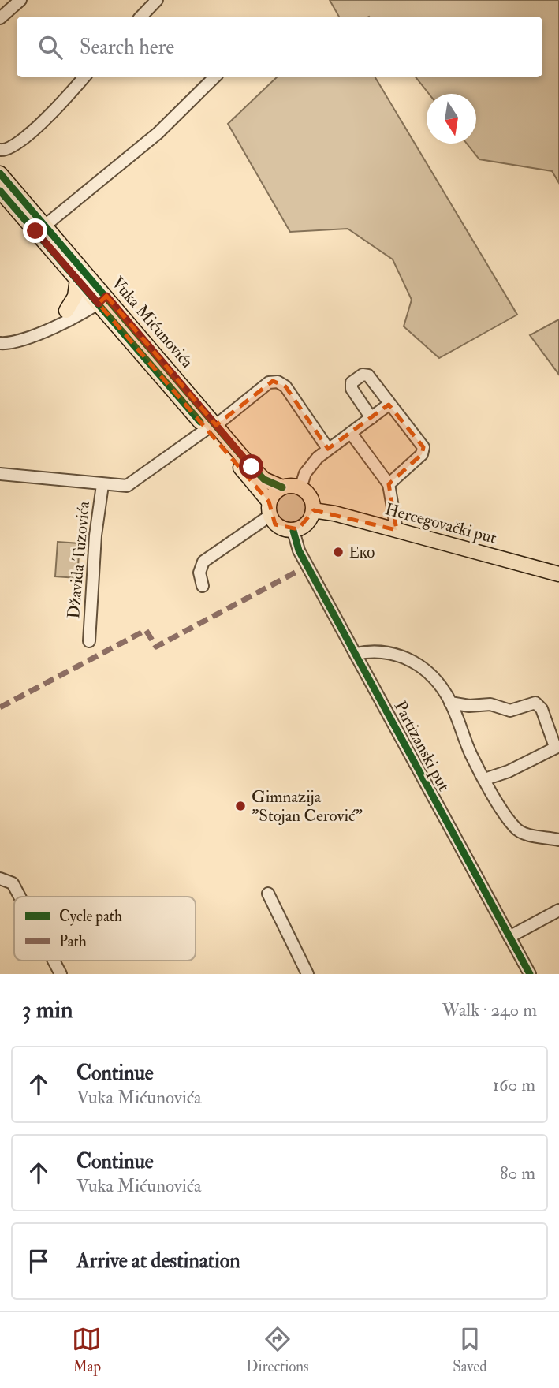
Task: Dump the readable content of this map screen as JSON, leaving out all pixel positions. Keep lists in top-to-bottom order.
{
  "streets": {
    "main road": ["Vuka Mićunovića", "Hercegovački put"],
    "street": ["Džavida Tuzovića", "Partizanski put"]
  },
  "crossings": [
    ["Vuka Mićunovića", "Hercegovački put"],
    ["Vuka Mićunovića", "Partizanski put"],
    ["Hercegovački put", "Partizanski put"]
  ],
  "places": ["Еко", "Gimnazija \"Stojan Cerović\""],
  "legend": ["Cycle path", "Path"],
  "north": "bottom",
  "page": {
    "search": "Search here",
    "heading": ["3 min", "Walk · 240 m"],
    "list": [
      ["Continue", "Vuka Mićunovića", "160 m"],
      ["Continue", "Vuka Mićunovića", "80 m"],
      "Arrive at destination"
    ],
    "nav": ["Map", "Directions", "Saved"]
  }
}
